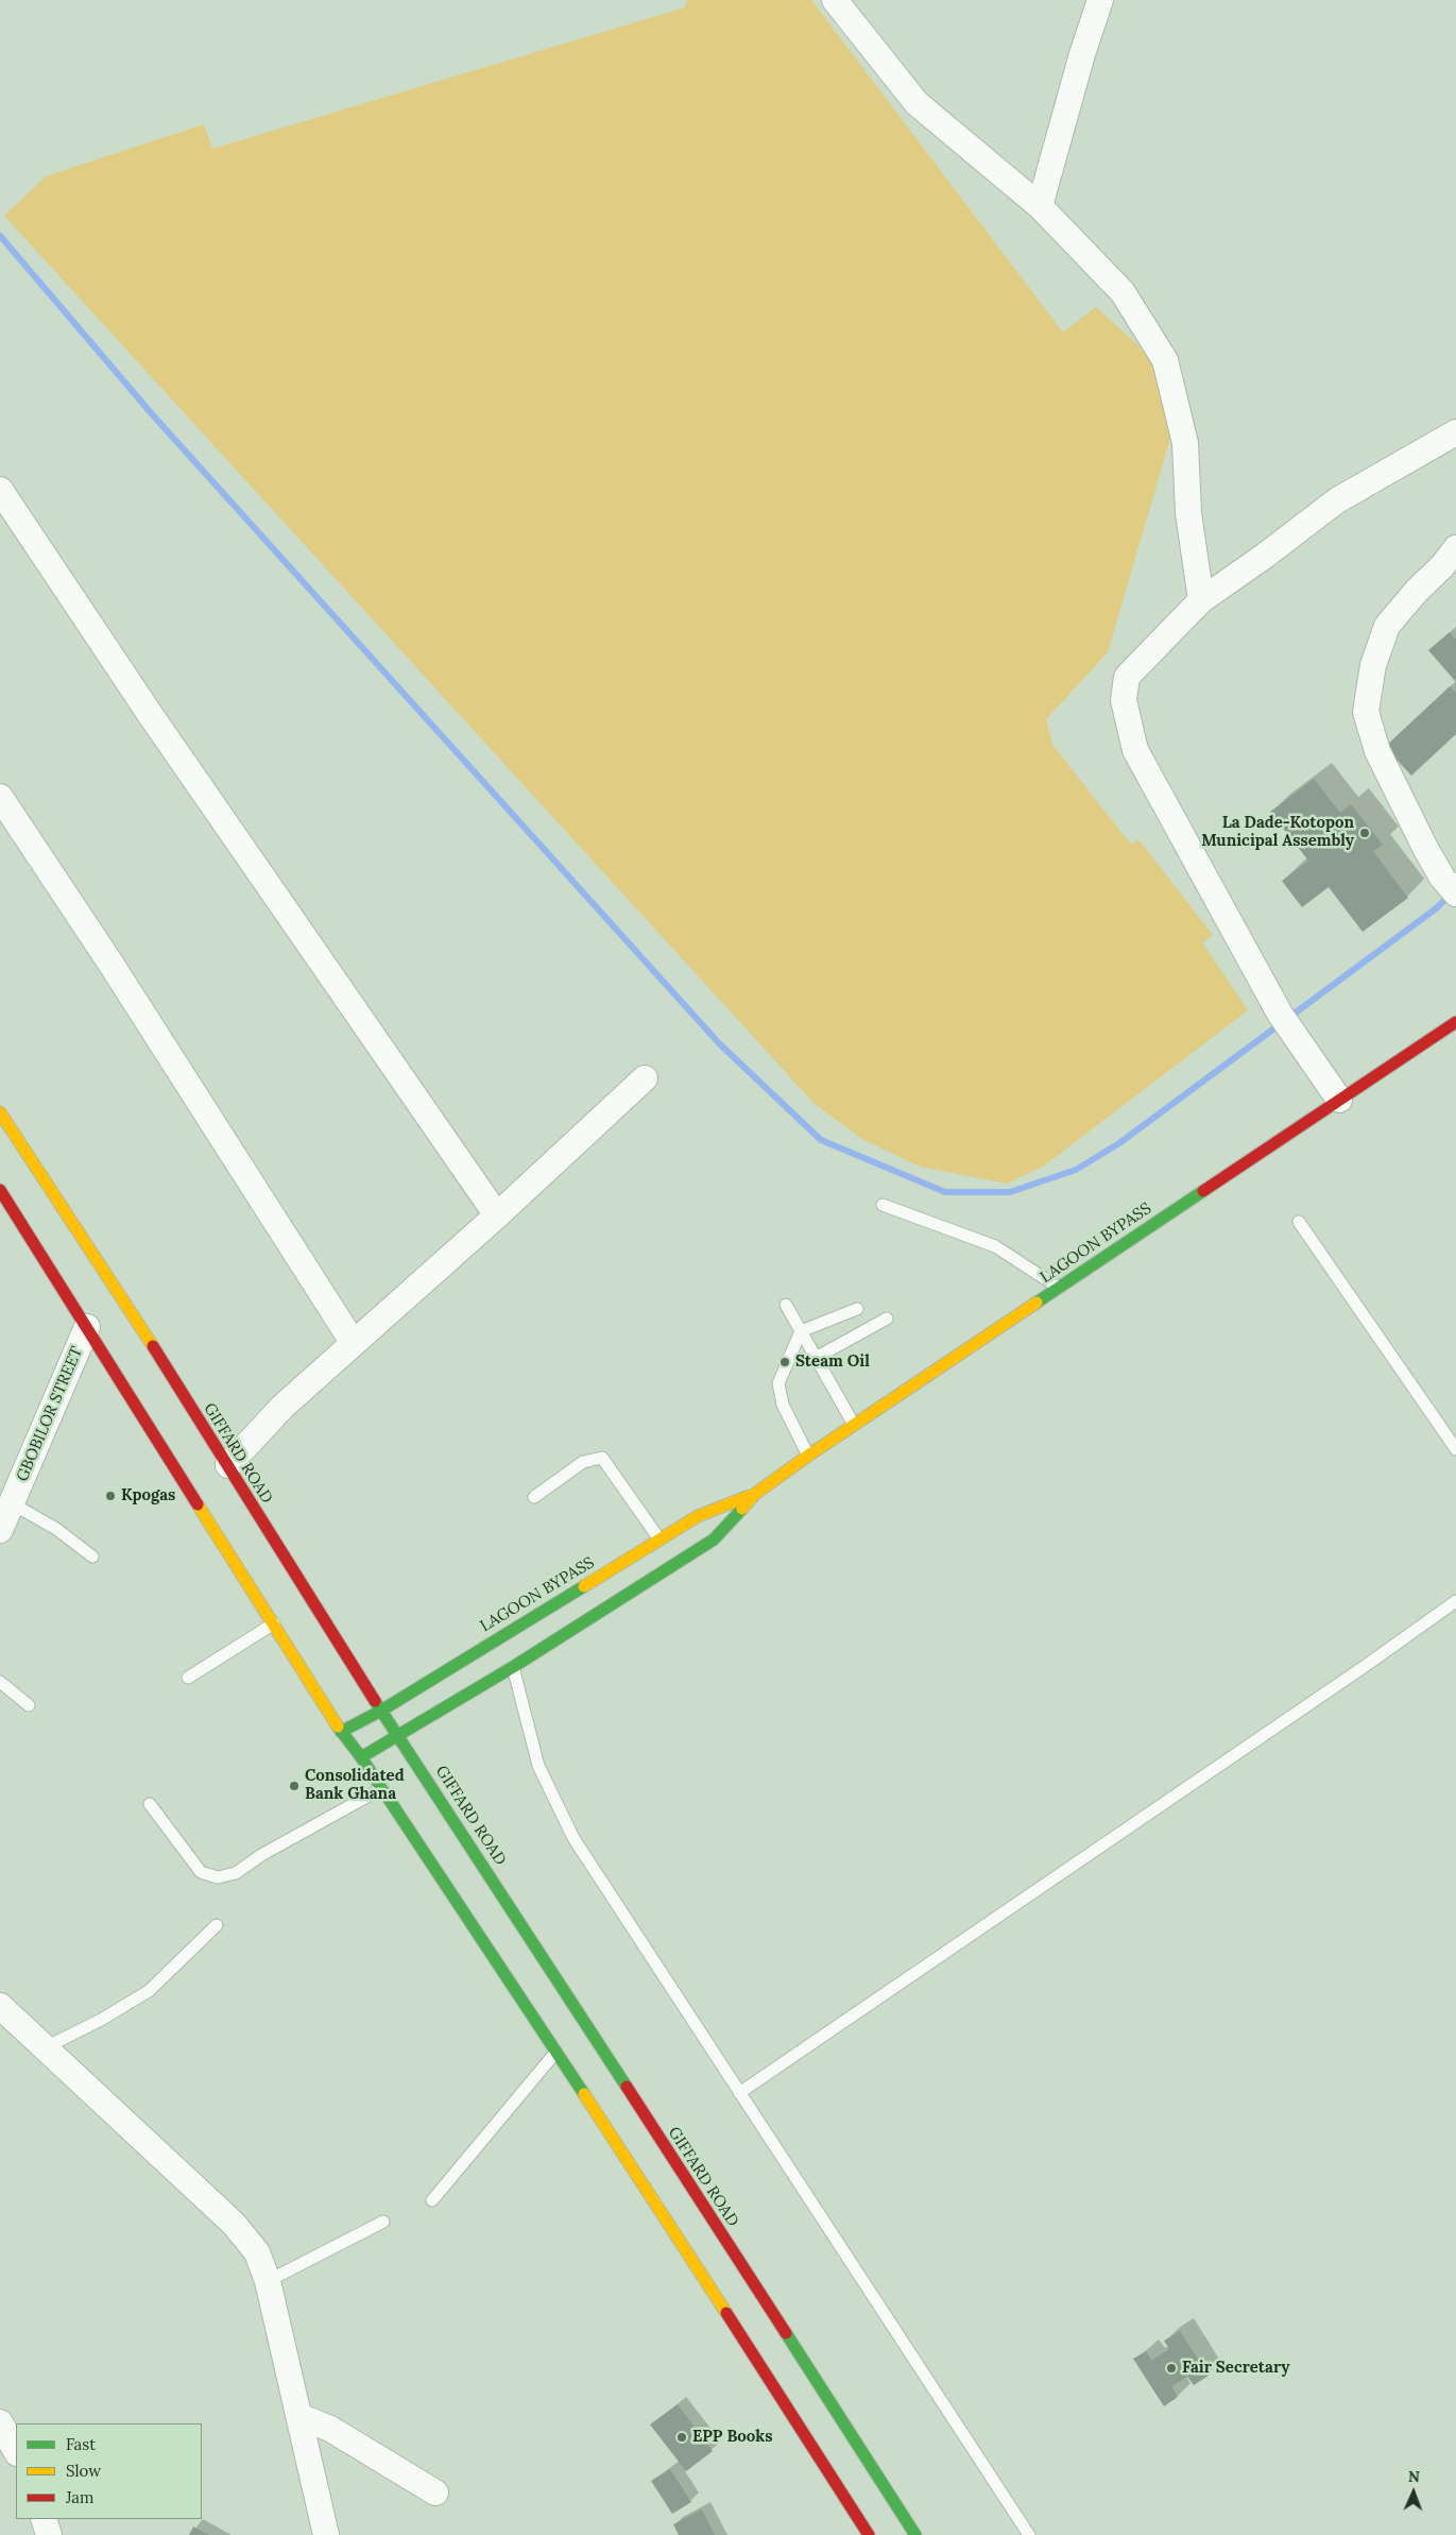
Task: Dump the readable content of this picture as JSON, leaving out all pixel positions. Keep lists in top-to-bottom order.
{
  "streets": {
    "main road": ["LAGOON BYPASS", "GIFFARD ROAD"],
    "street": ["GBOBILOR STREET"]
  },
  "crossings": [
    ["LAGOON BYPASS", "GIFFARD ROAD"]
  ],
  "places": [
    "La Dade-Kotopon Municipal Assembly",
    "Steam Oil",
    "Kpogas",
    "Consolidated Bank Ghana",
    "Fair Secretary",
    "EPP Books"
  ],
  "legend": ["Fast", "Slow", "Jam"],
  "north": "top"
}
